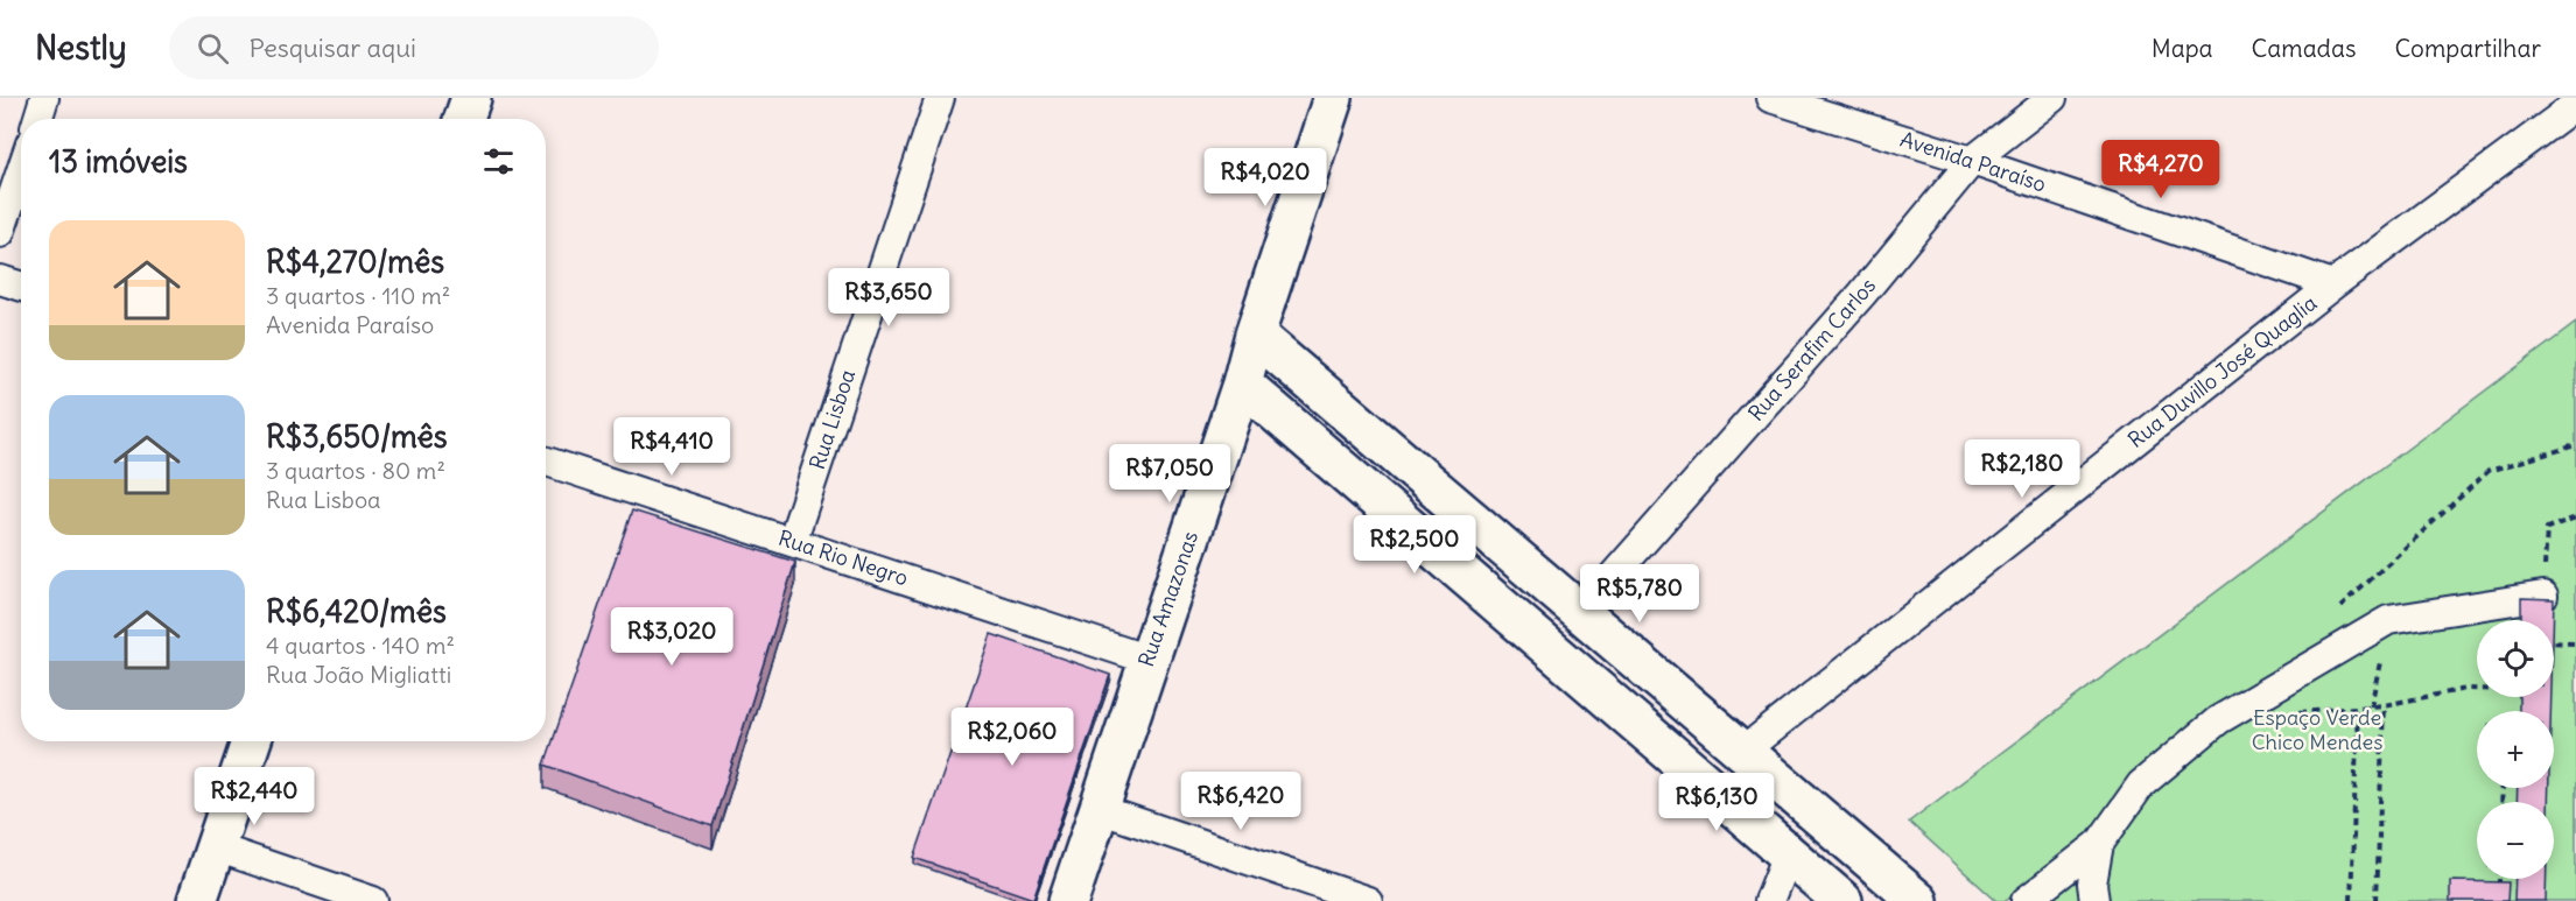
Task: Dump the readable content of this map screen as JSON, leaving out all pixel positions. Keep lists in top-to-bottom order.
{
  "streets": {
    "main road": ["Rua Amazonas"],
    "street": [
      "Avenida Paraíso",
      "Rua Serafim Carlos",
      "Rua Duvillo José Quaglia",
      "Rua Lisboa",
      "Rua Rio Negro"
    ]
  },
  "crossings": [
    ["Avenida Paraíso", "Rua Serafim Carlos"],
    ["Avenida Paraíso", "Rua Duvillo José Quaglia"],
    ["Rua Lisboa", "Rua Rio Negro"],
    ["Rua Rio Negro", "Rua Amazonas"]
  ],
  "parks": ["Espaço Verde Chico Mendes"],
  "page": {
    "header": "Nestly",
    "search": "Pesquisar aqui",
    "nav": ["Mapa", "Camadas", "Compartilhar"],
    "heading": "13 imóveis",
    "price": [
      "R$4,270",
      "R$4,020",
      "R$3,650",
      "R$4,410",
      "R$2,180",
      "R$7,050",
      "R$2,500",
      "R$5,780",
      "R$3,020",
      "R$2,060",
      "R$2,440",
      "R$6,420",
      "R$6,130"
    ],
    "list": [
      {
        "name": "R$4,270/mês",
        "note": "3 quartos · 110 m² · Avenida Paraíso"
      },
      {
        "name": "R$3,650/mês",
        "note": "3 quartos · 80 m² · Rua Lisboa"
      },
      {
        "name": "R$6,420/mês",
        "note": "4 quartos · 140 m² · Rua João Migliatti"
      }
    ],
    "map_buttons": ["+", "−"]
  }
}
